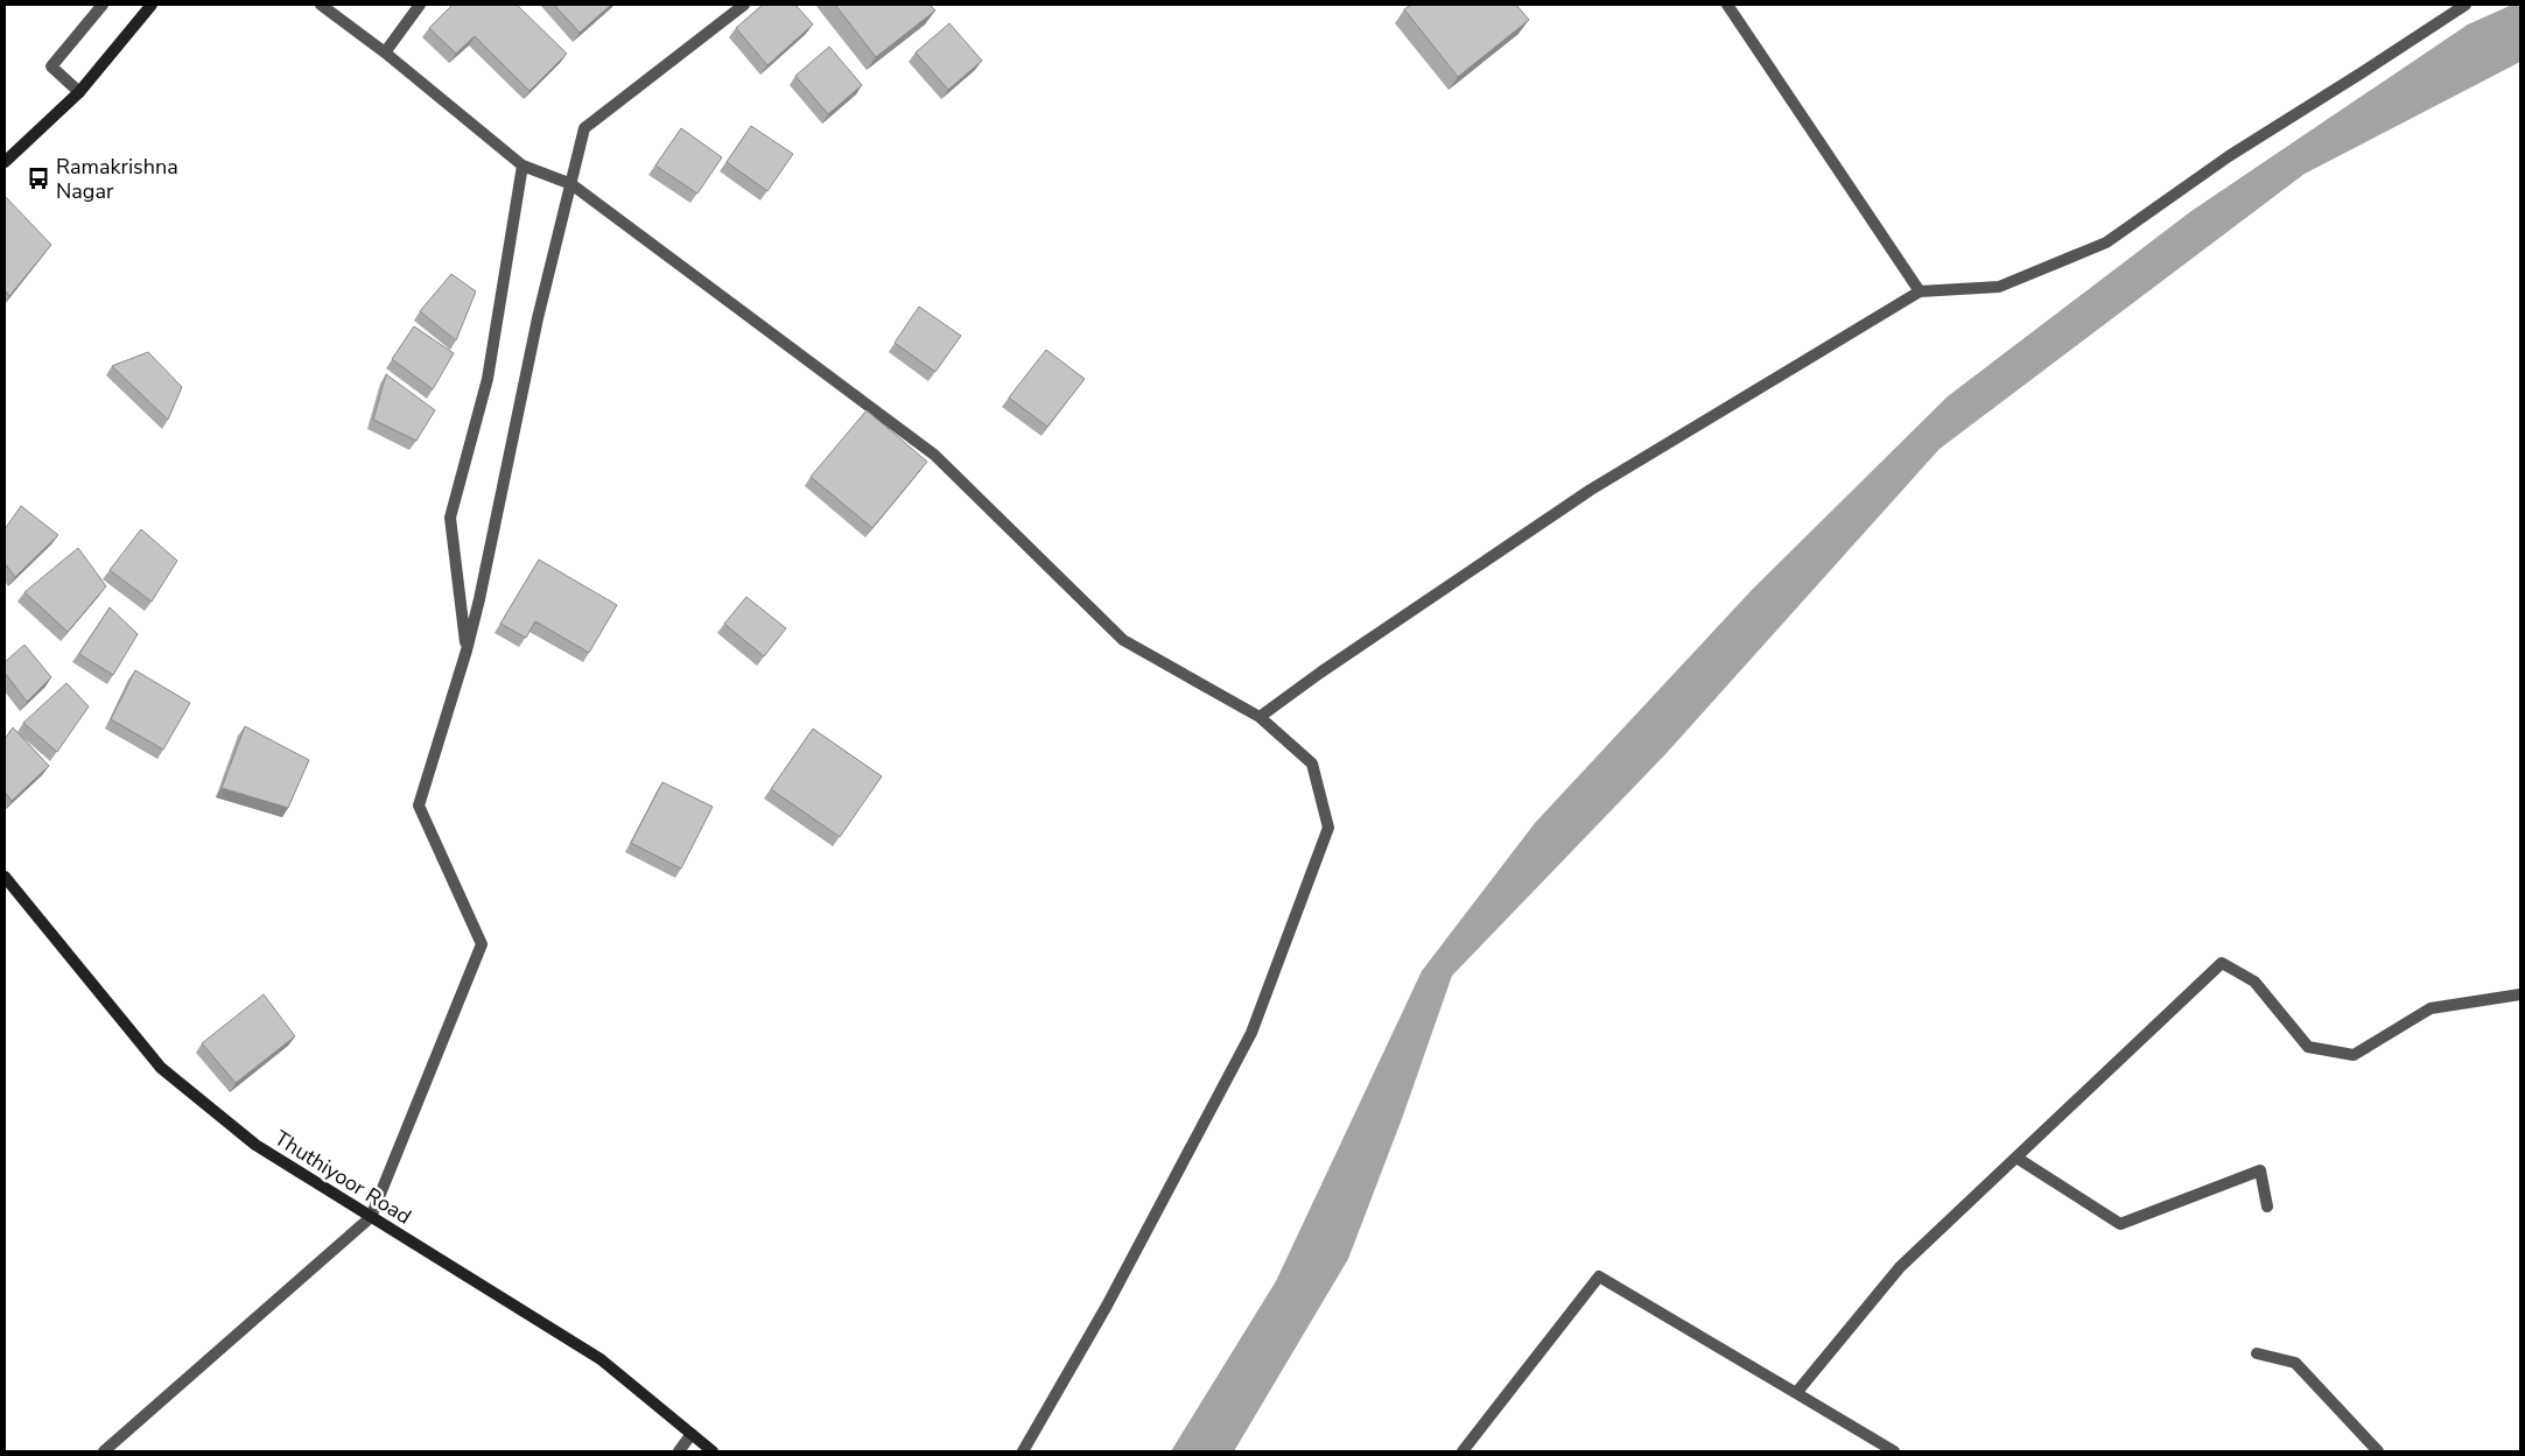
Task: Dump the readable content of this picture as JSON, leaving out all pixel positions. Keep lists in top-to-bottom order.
{
  "streets": {
    "main road": ["Thuthiyoor Road"]
  },
  "places": {
    "bus stop": ["Ramakrishna Nagar"]
  }
}
